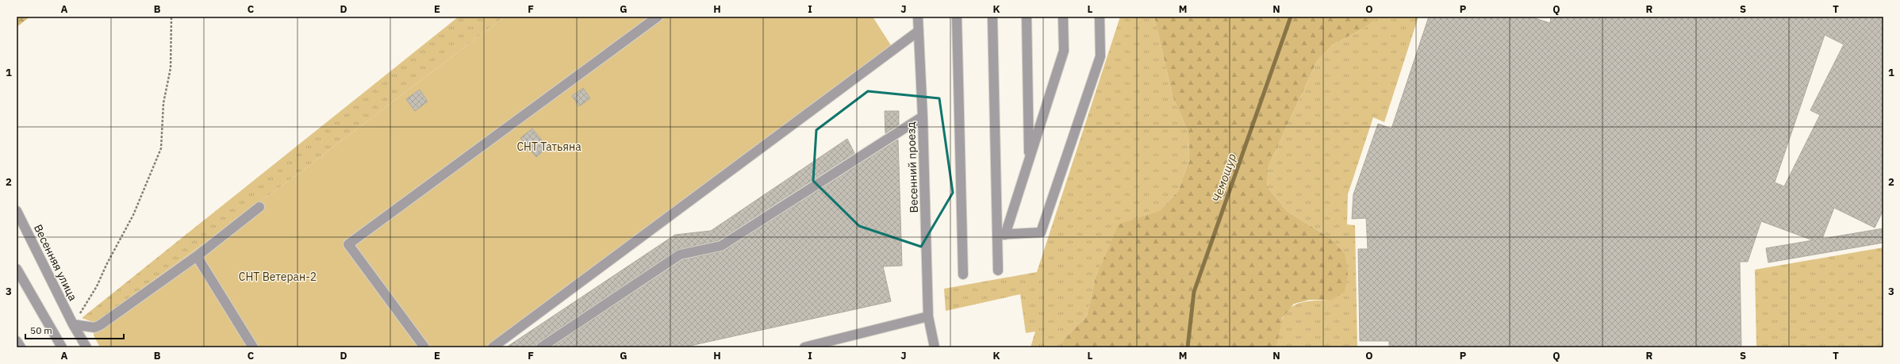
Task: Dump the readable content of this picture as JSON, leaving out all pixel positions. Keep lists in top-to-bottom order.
{
  "streets": {
    "street": ["Весенний проезд", "Весенняя улица"]
  },
  "water": ["Чемошур"],
  "parks": ["СНТ Татьяна", "СНТ Ветеран-2"],
  "scale_bar": "50 m",
  "grid": {
    "columns": [
      "A",
      "B",
      "C",
      "D",
      "E",
      "F",
      "G",
      "H",
      "I",
      "J",
      "K",
      "L",
      "M",
      "N",
      "O",
      "P",
      "Q",
      "R",
      "S",
      "T"
    ],
    "rows": ["1", "2", "3"]
  }
}
